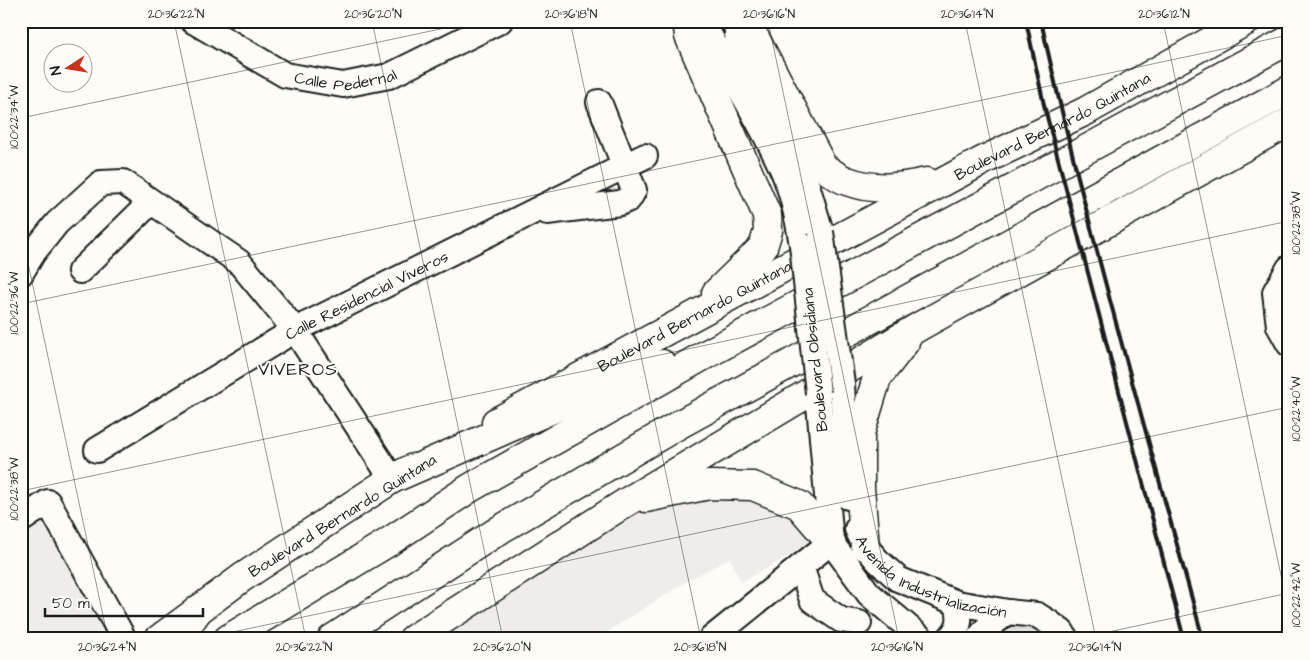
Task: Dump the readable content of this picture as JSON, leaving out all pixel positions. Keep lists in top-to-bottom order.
{
  "streets": {
    "main road": ["Boulevard Bernardo Quintana"],
    "street": [
      "Calle Pedernal",
      "Calle Residencial Viveros",
      "Boulevard Obsidiana",
      "Avenida Industrialización"
    ]
  },
  "crossings": [
    ["Boulevard Obsidiana", "Avenida Industrialización"]
  ],
  "districts": ["VIVEROS"],
  "scale_bar": "50 m",
  "north": "left",
  "coordinates": [
    "20°36'22\"N",
    "20°36'20\"N",
    "20°36'18\"N",
    "20°36'16\"N",
    "20°36'14\"N",
    "20°36'12\"N",
    "100°22'34\"W",
    "100°22'38\"W",
    "100°22'36\"W",
    "100°22'40\"W",
    "100°22'42\"W",
    "20°36'24\"N"
  ]
}
